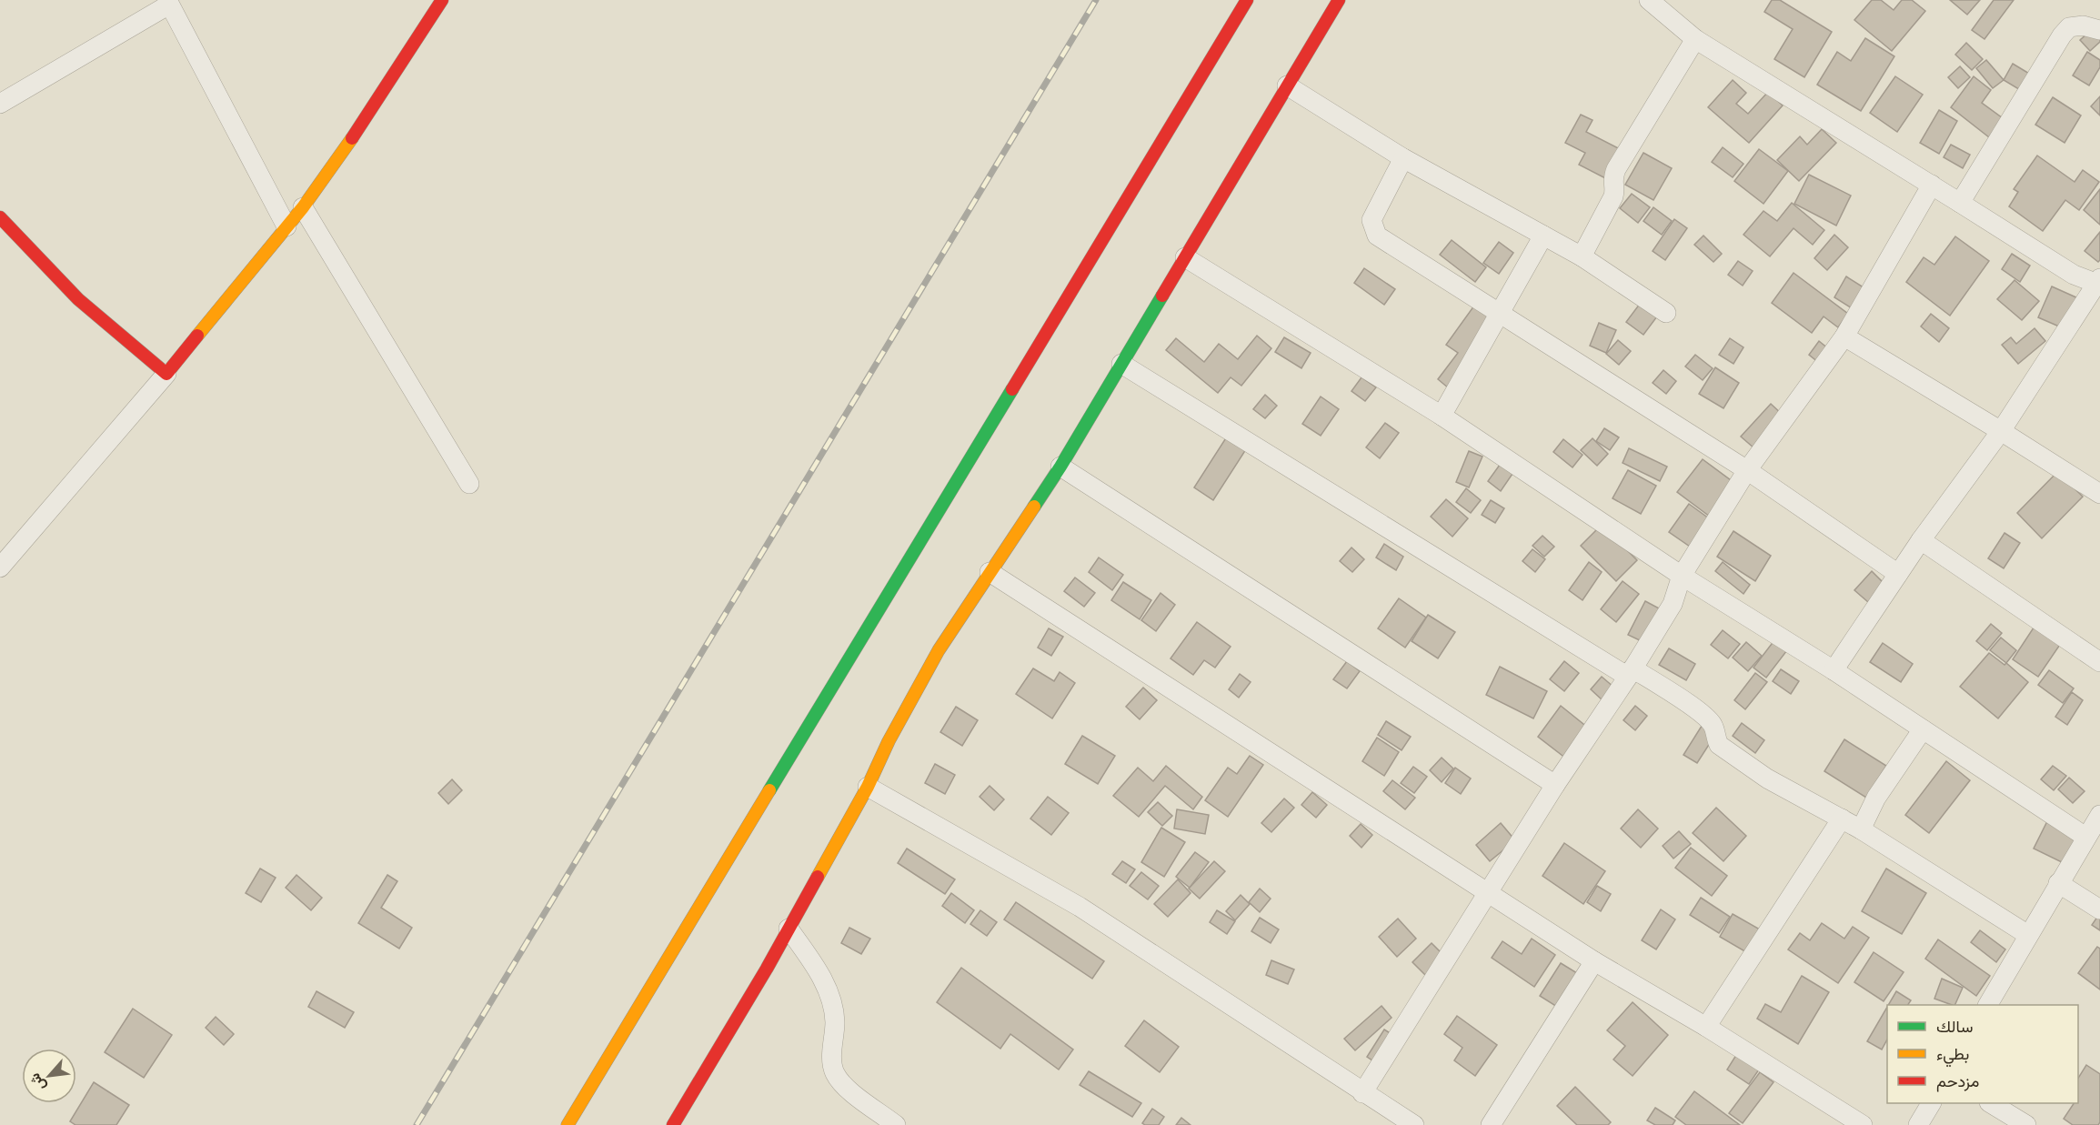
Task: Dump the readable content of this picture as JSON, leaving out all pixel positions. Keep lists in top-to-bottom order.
{
  "legend": ["سالك", "بطيء", "مزدحم"],
  "north": "bottom left"
}
